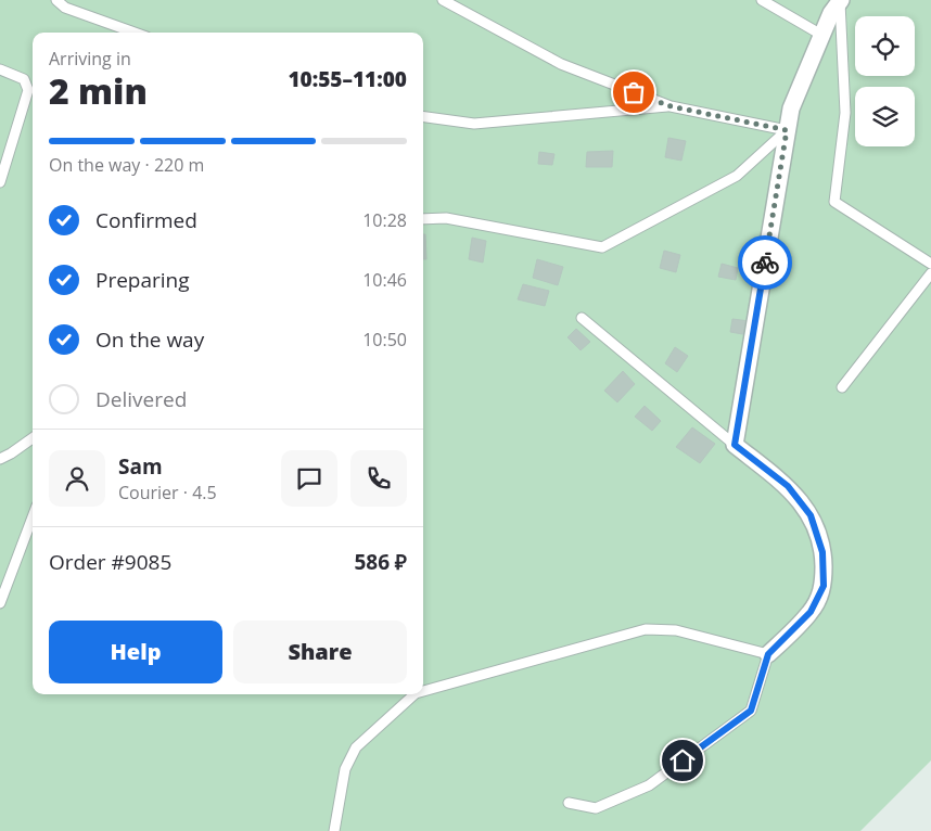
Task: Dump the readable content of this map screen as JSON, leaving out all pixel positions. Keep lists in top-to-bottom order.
{
  "page": {
    "heading": ["2 min", "Arriving in", "10:55–11:00"],
    "panel": [
      "Sam",
      "Courier · 4.5",
      "Order #9085",
      "586 ₽"
    ],
    "bar": "On the way · 220 m",
    "list": [
      ["Confirmed", "10:28"],
      ["Preparing", "10:46"],
      ["On the way", "10:50"],
      "Delivered"
    ],
    "buttons": ["Help", "Share"]
  }
}
